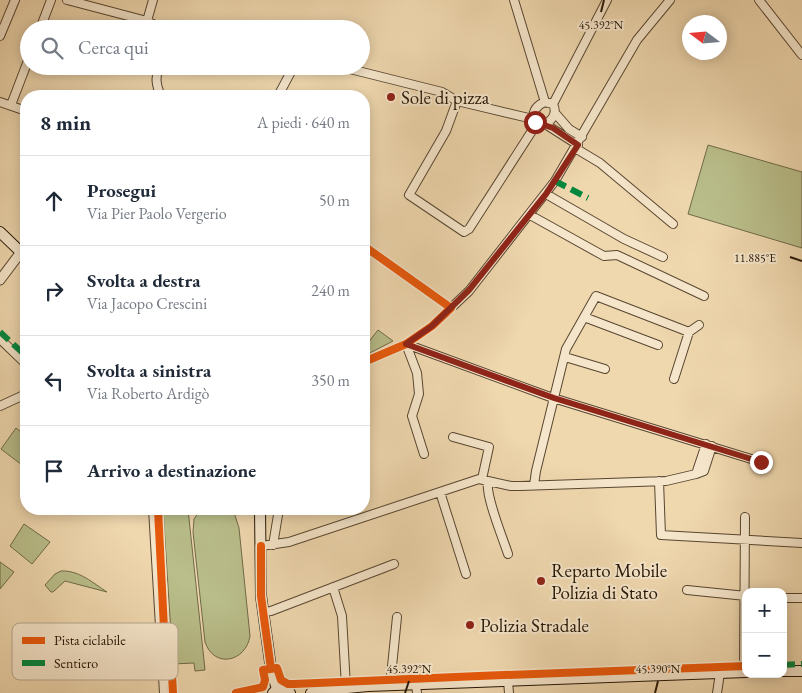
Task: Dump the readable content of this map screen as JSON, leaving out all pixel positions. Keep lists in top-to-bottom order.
{
  "places": ["Sole di pizza", "Reparto Mobile Polizia di Stato", "Polizia Stradale"],
  "legend": ["Pista ciclabile", "Sentiero"],
  "north": "left",
  "page": {
    "search": "Cerca qui",
    "heading": ["8 min", "A piedi · 640 m"],
    "list": [
      ["Prosegui", "Via Pier Paolo Vergerio", "50 m"],
      ["Svolta a destra", "Via Jacopo Crescini", "240 m"],
      ["Svolta a sinistra", "Via Roberto Ardigò", "350 m"],
      "Arrivo a destinazione"
    ],
    "map_buttons": ["+", "−"]
  },
  "coordinates": ["45.392°N", "11.885°E", "45.390°N"]
}
